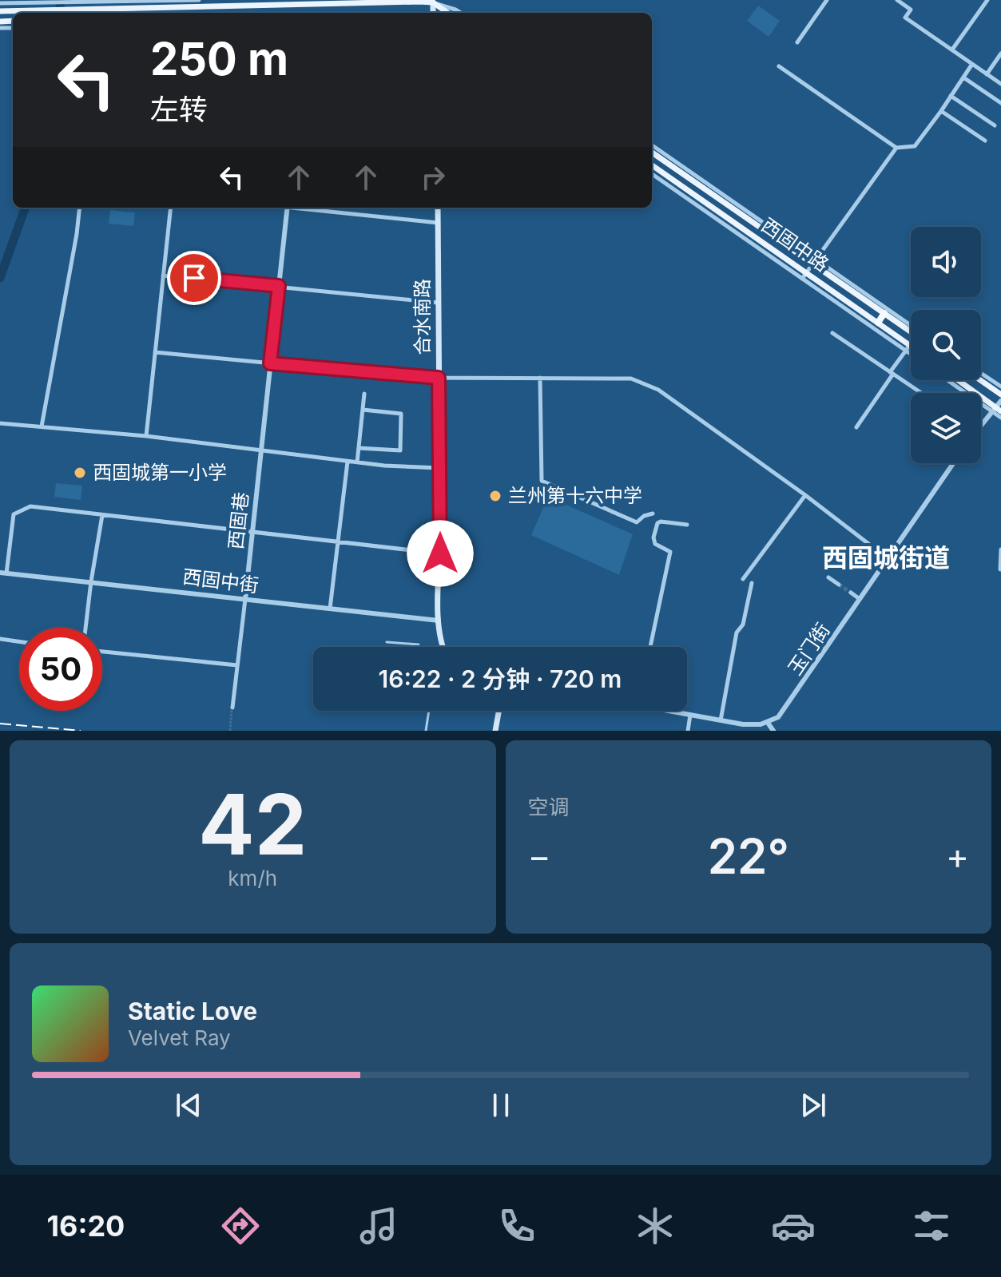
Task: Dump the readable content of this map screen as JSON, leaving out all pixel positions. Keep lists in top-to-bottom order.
{
  "streets": {
    "main road": ["西固中路", "合水南路"],
    "street": ["西固巷", "西固中街", "玉门街"]
  },
  "crossings": [
    ["合水南路", "西固中街"],
    ["西固巷", "西固中街"]
  ],
  "districts": ["西固城街道"],
  "places": ["西固城第一小学", "兰州第十六中学"],
  "page": {
    "turn": ["250 m", "左转"],
    "limit": "50",
    "trip": "16:22 · 2 分钟 · 720 m",
    "tile": [
      ["42", "km/h"],
      "空调"
    ],
    "heat": ["−", "22°", "+"],
    "song": ["Static Love", "Velvet Ray"],
    "tabs": "16:20"
  }
}
